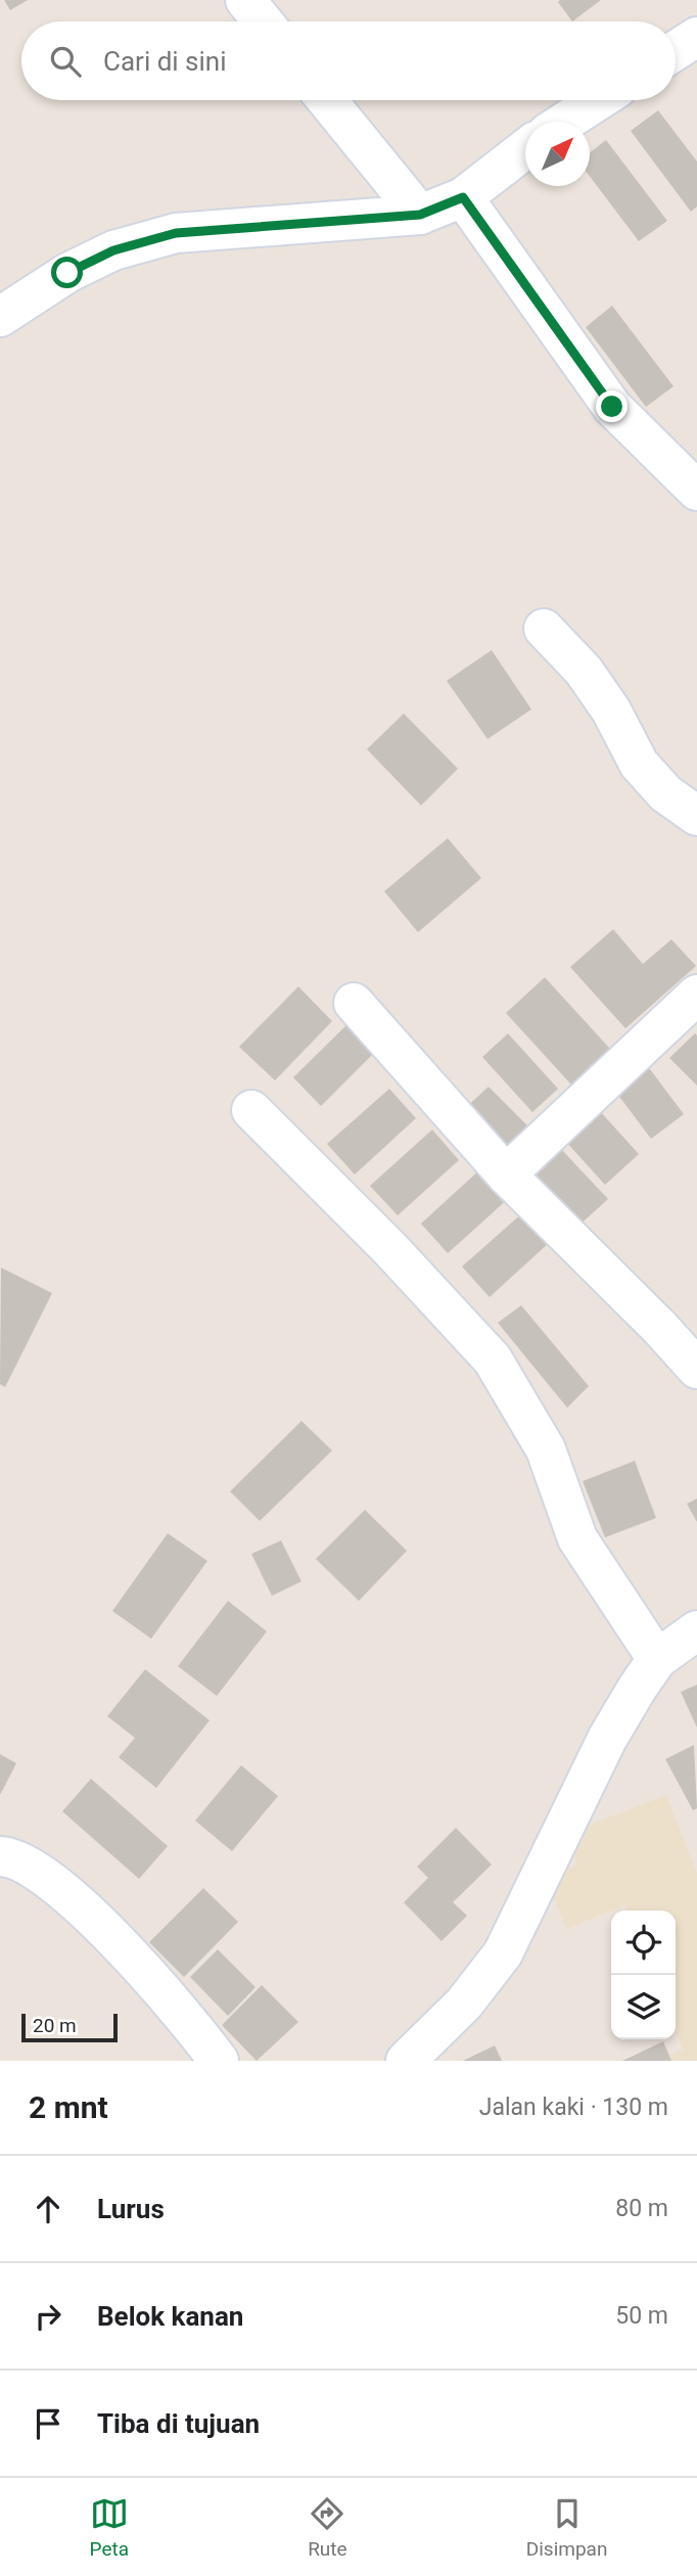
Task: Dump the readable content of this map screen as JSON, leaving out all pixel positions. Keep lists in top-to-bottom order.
{
  "scale_bar": "20 m",
  "north": "top right",
  "page": {
    "search": "Cari di sini",
    "scale": "20 m",
    "heading": ["2 mnt", "Jalan kaki · 130 m"],
    "list": [
      ["Lurus", "80 m"],
      ["Belok kanan", "50 m"],
      "Tiba di tujuan"
    ],
    "nav": ["Peta", "Rute", "Disimpan"]
  }
}
